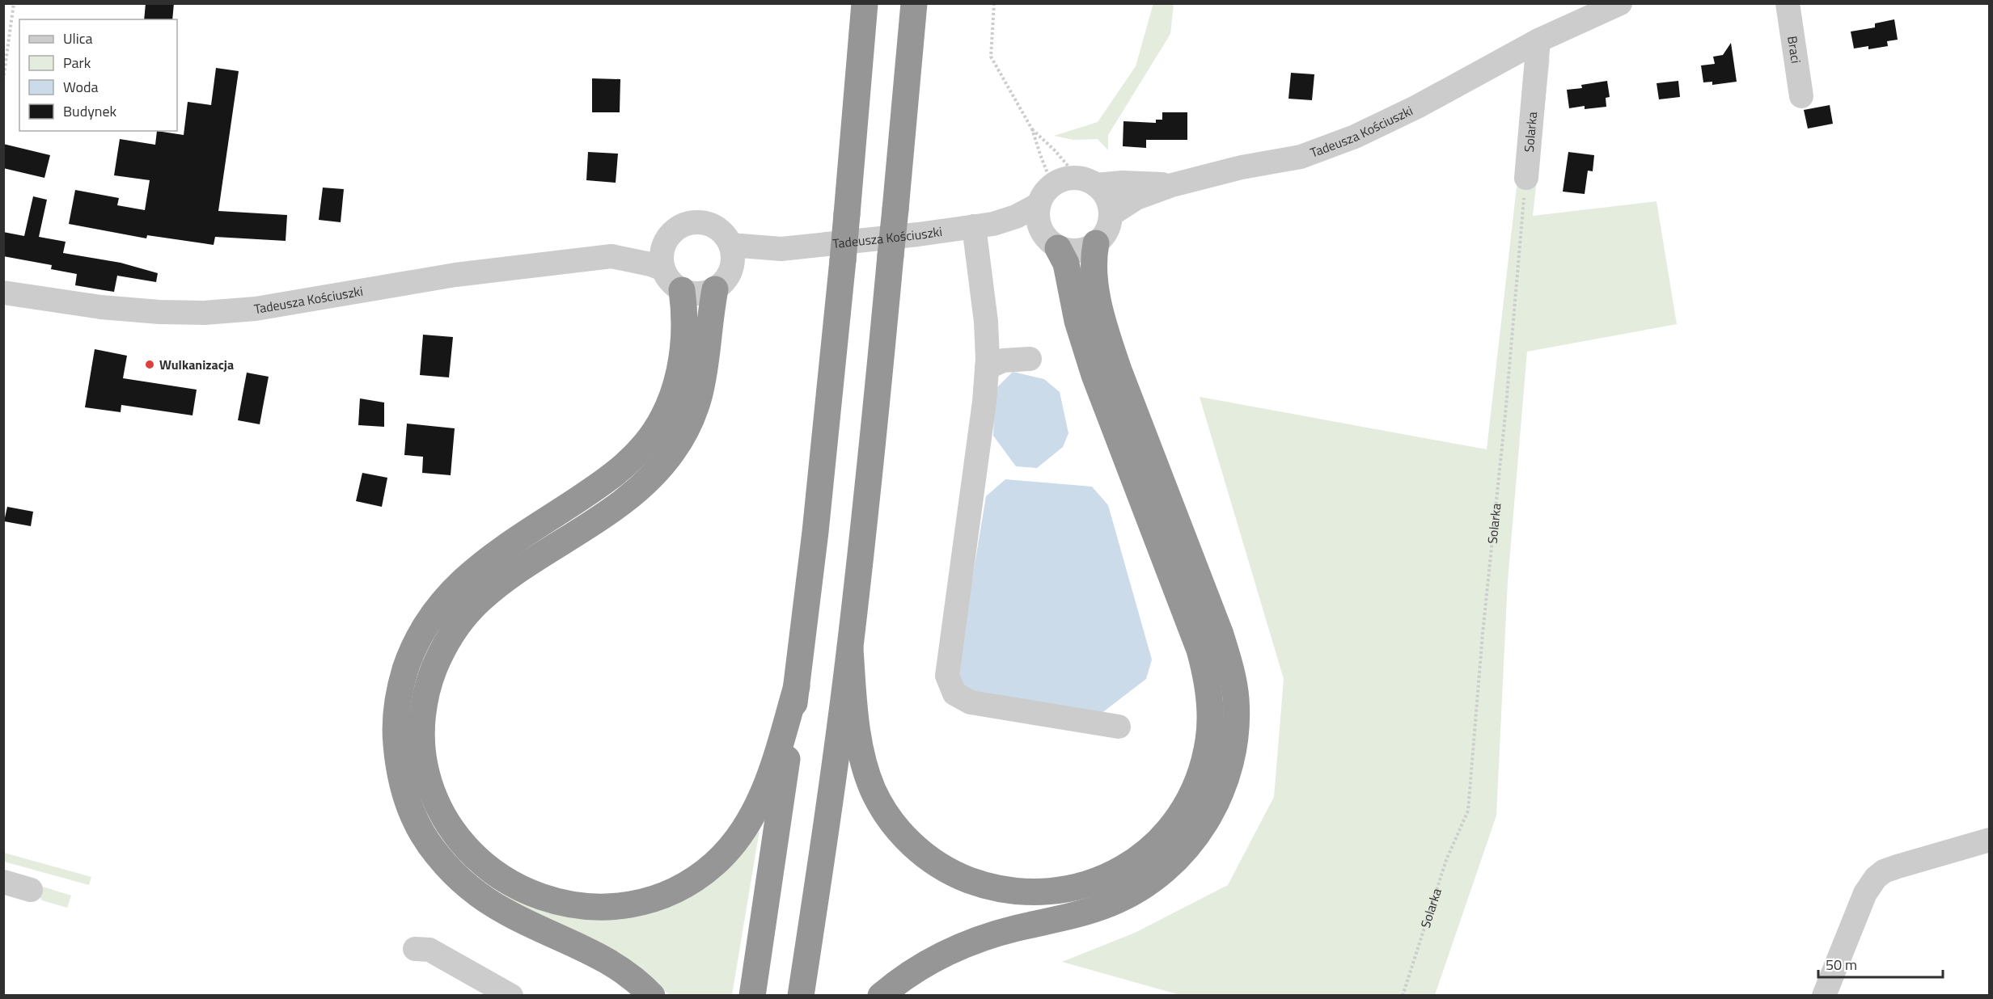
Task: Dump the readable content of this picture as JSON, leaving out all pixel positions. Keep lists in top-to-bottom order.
{
  "streets": {
    "street": ["Braci", "Tadeusza Kościuszki", "Solarka"]
  },
  "crossings": [
    ["Tadeusza Kościuszki", "Solarka"]
  ],
  "places": ["Wulkanizacja"],
  "legend": [
    "Ulica",
    "Park",
    "Woda",
    "Budynek"
  ],
  "scale_bar": "50 m"
}
